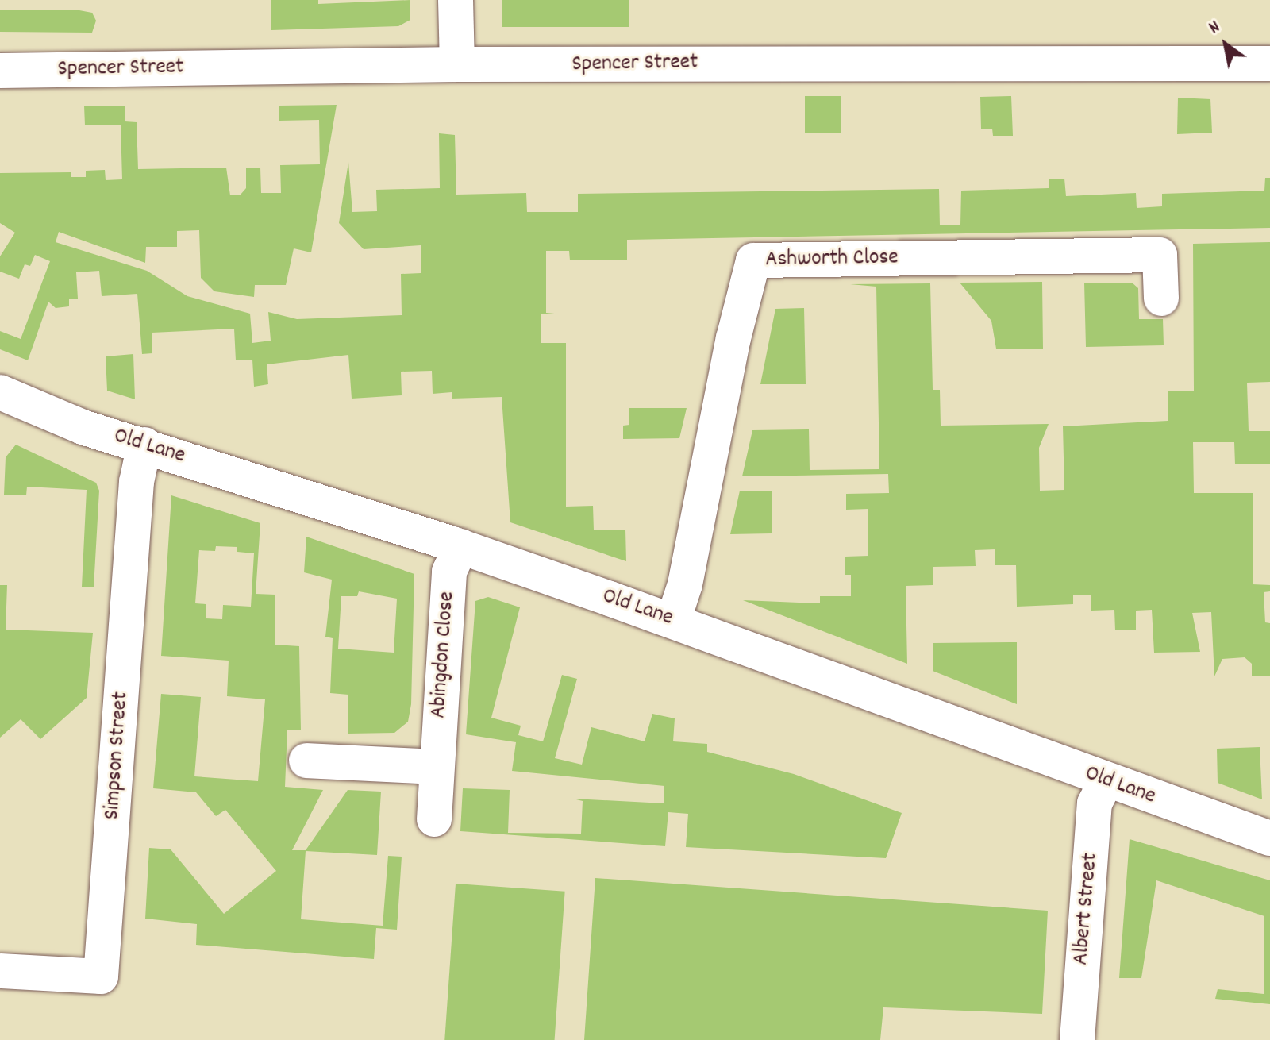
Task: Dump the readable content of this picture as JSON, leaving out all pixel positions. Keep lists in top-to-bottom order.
{
  "streets": {
    "street": [
      "Spencer Street",
      "Ashworth Close",
      "Old Lane",
      "Abingdon Close",
      "Simpson Street",
      "Albert Street"
    ]
  },
  "crossings": [
    ["Ashworth Close", "Old Lane"],
    ["Old Lane", "Abingdon Close"],
    ["Old Lane", "Simpson Street"],
    ["Old Lane", "Albert Street"]
  ],
  "north": "top left"
}
